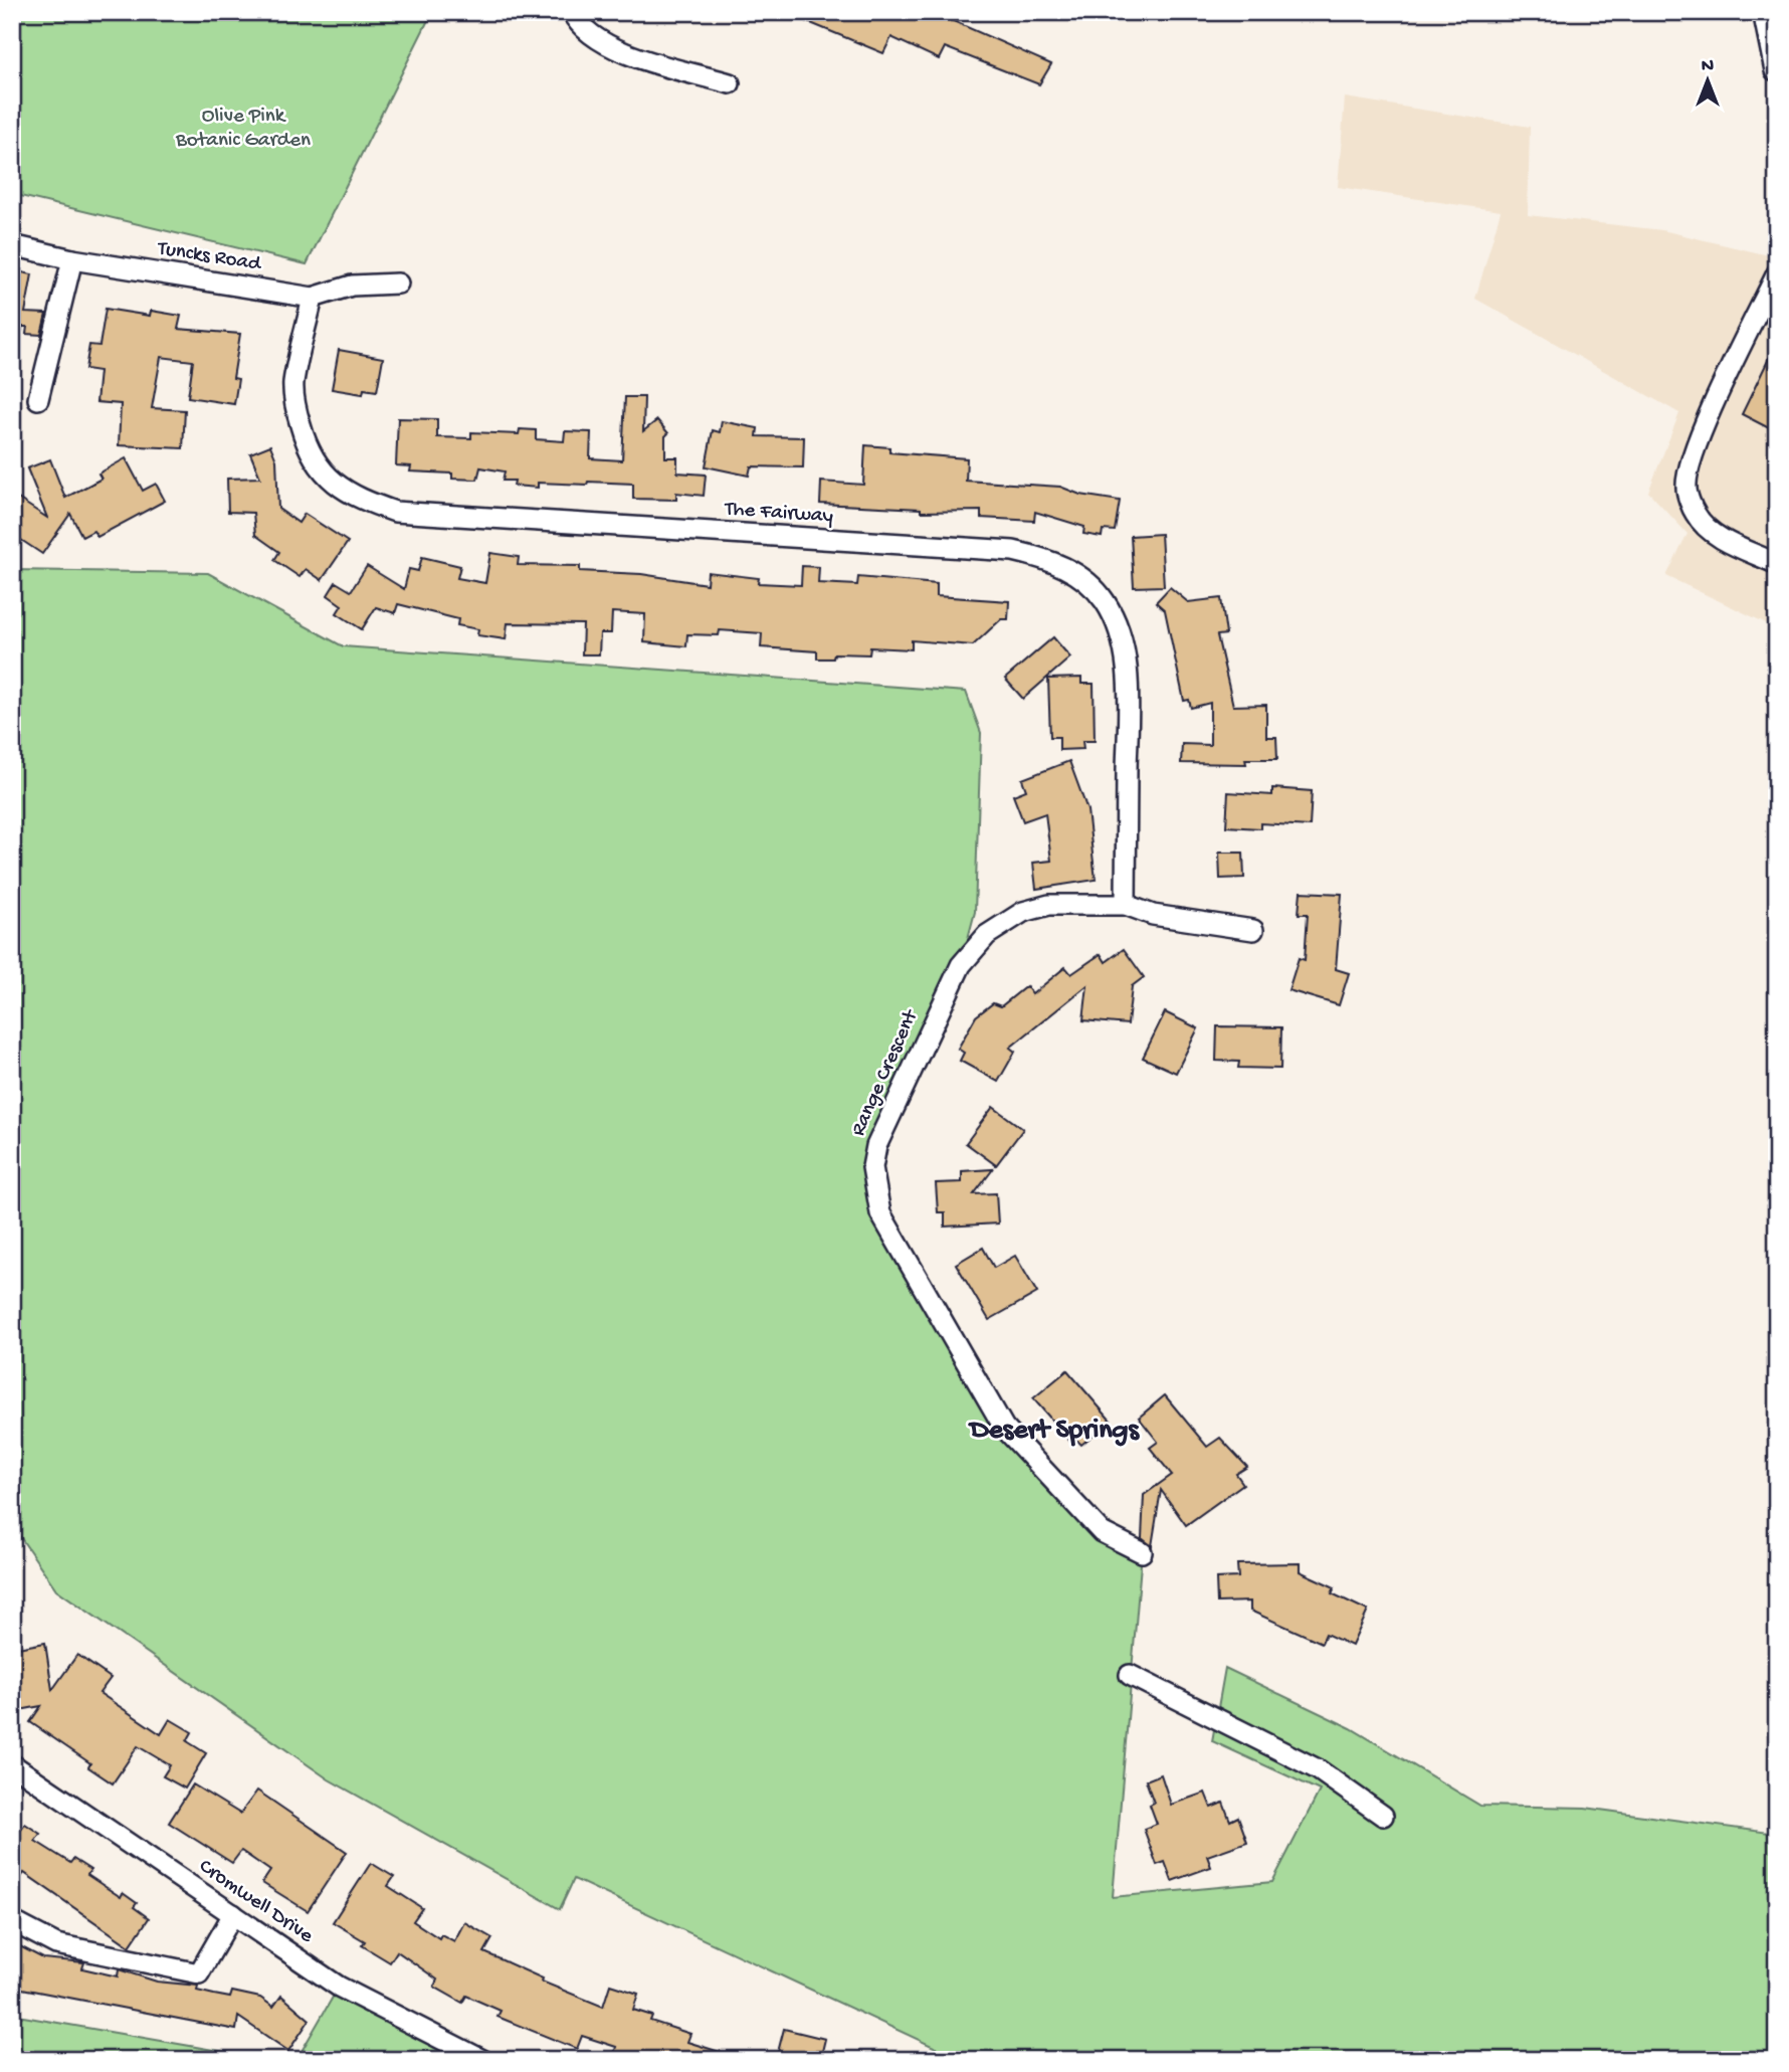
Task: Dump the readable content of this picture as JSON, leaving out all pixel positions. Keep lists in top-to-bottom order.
{
  "streets": {
    "street": [
      "Tuncks Road",
      "The Fairway",
      "Range Crescent",
      "Cromwell Drive"
    ]
  },
  "crossings": [
    ["Tuncks Road", "The Fairway"],
    ["The Fairway", "Range Crescent"]
  ],
  "districts": ["Desert Springs"],
  "parks": ["Olive Pink Botanic Garden"],
  "north": "top"
}
